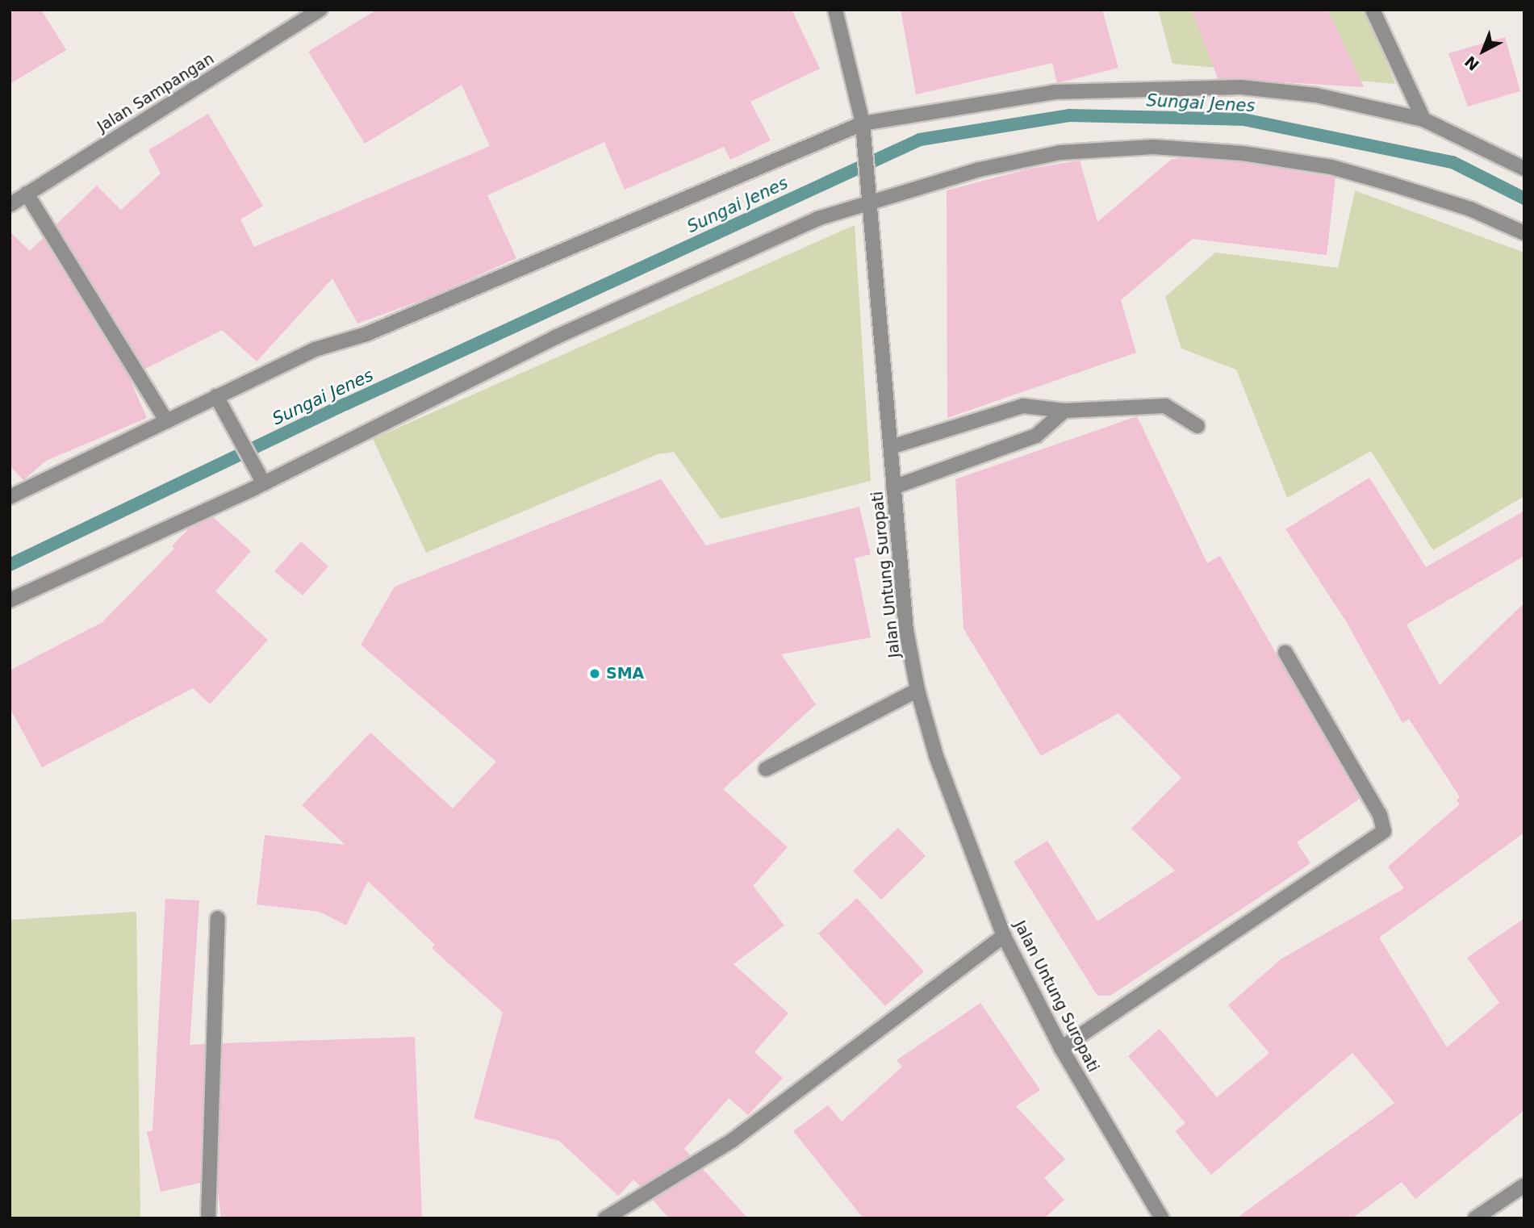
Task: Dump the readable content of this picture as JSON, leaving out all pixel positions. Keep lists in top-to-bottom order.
{
  "streets": {
    "street": ["Jalan Sampangan", "Jalan Untung Suropati"]
  },
  "water": ["Sungai Jenes"],
  "places": ["SMA"],
  "north": "bottom left"
}
